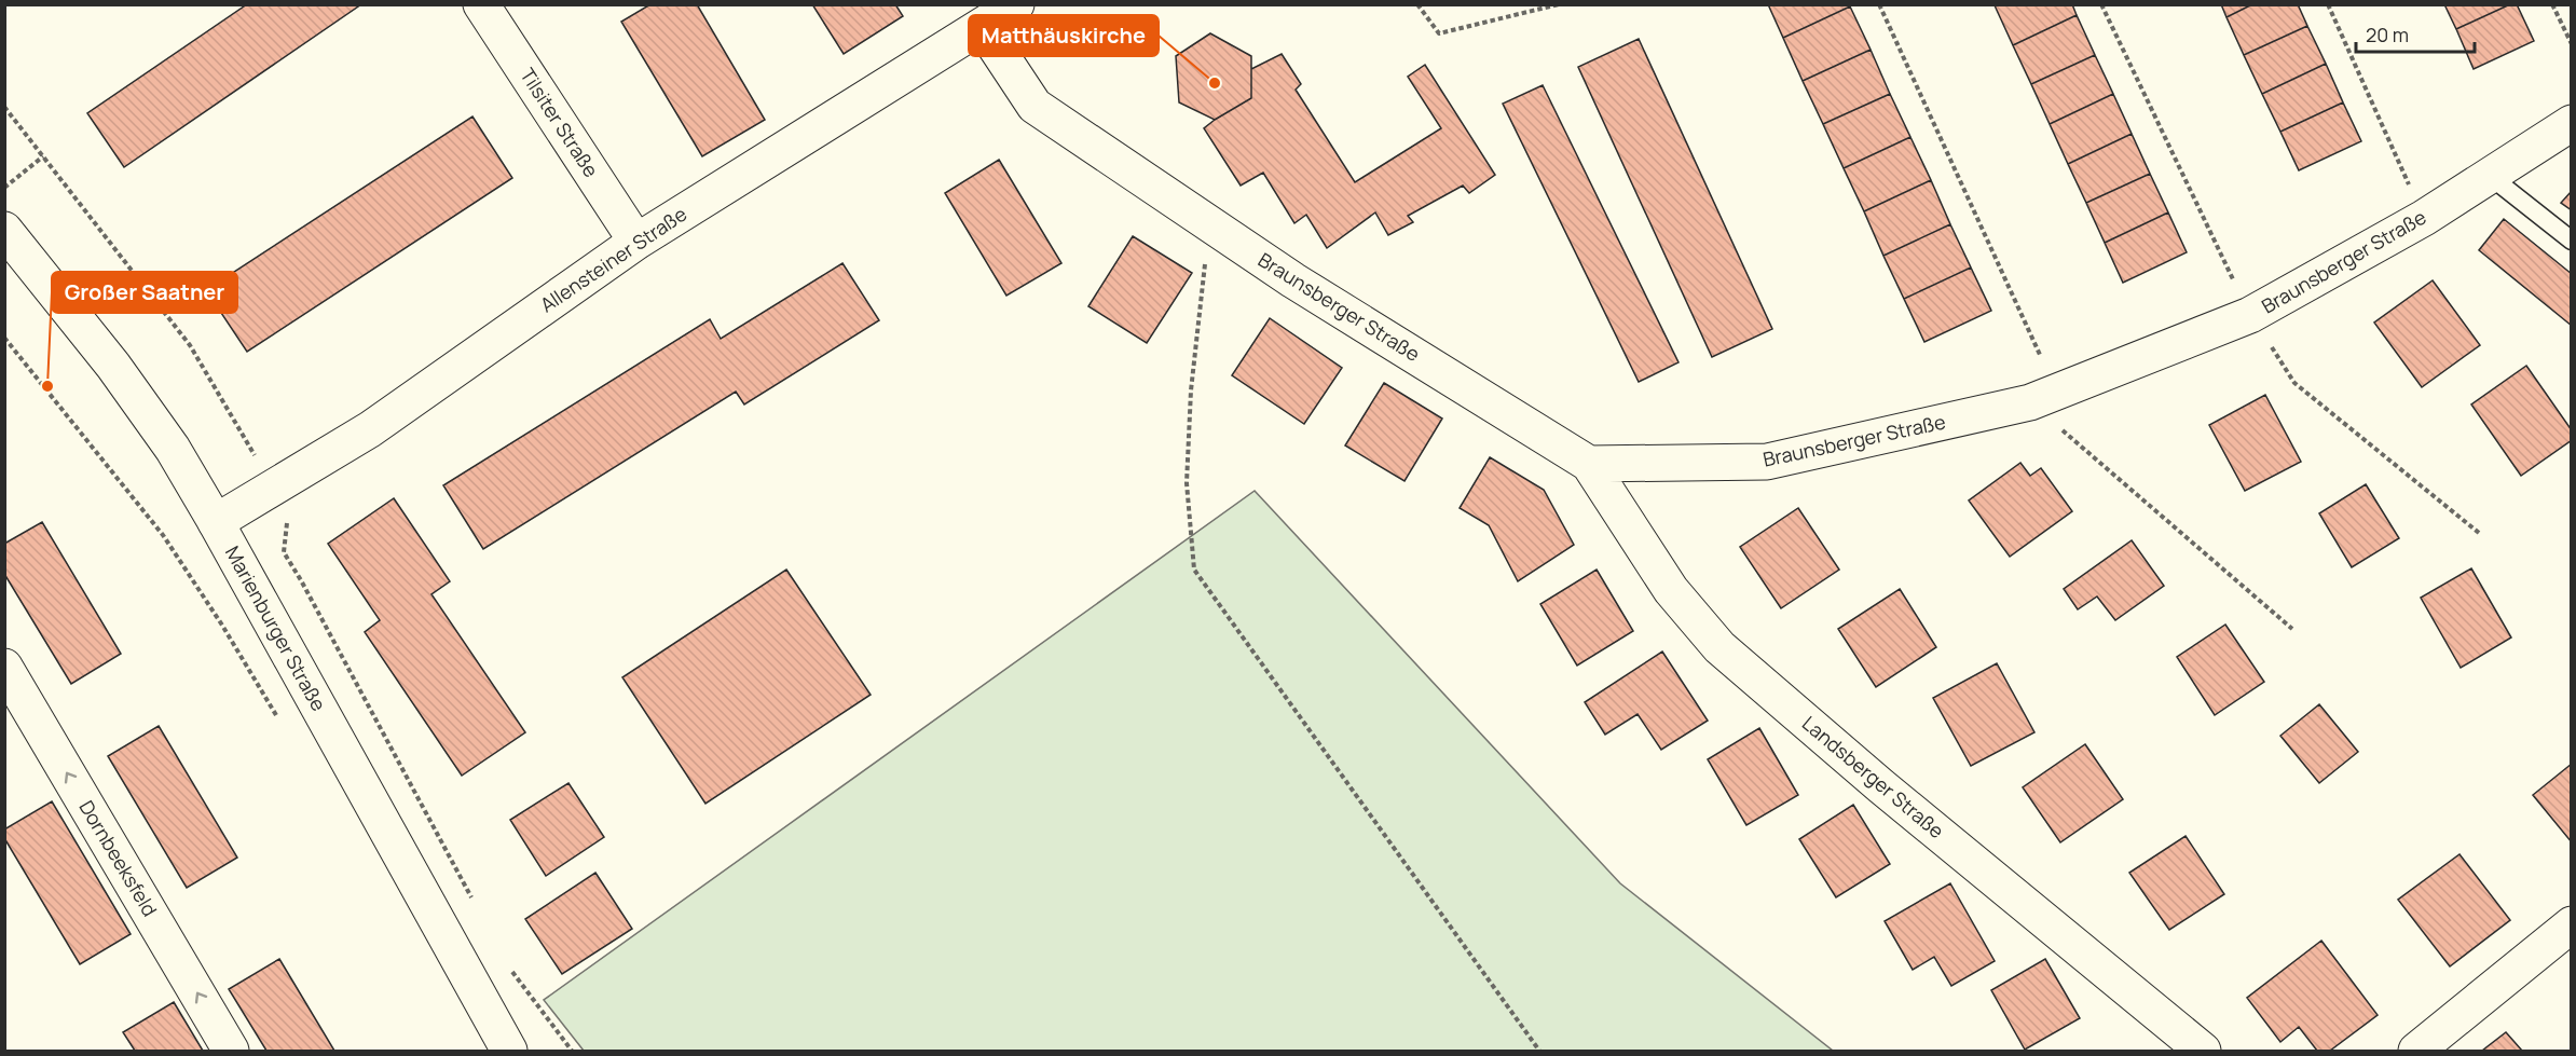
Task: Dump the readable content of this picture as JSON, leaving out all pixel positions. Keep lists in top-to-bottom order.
{
  "streets": {
    "street": [
      "Tilsiter Straße",
      "Allensteiner Straße",
      "Braunsberger Straße",
      "Marienburger Straße",
      "Landsberger Straße",
      "Dornbeeksfeld"
    ]
  },
  "crossings": [
    ["Tilsiter Straße", "Allensteiner Straße"],
    ["Allensteiner Straße", "Braunsberger Straße"],
    ["Allensteiner Straße", "Marienburger Straße"],
    ["Braunsberger Straße", "Landsberger Straße"]
  ],
  "one_way": ["Dornbeeksfeld"],
  "places": ["Matthäuskirche", "Großer Saatner"],
  "scale_bar": "20 m"
}
